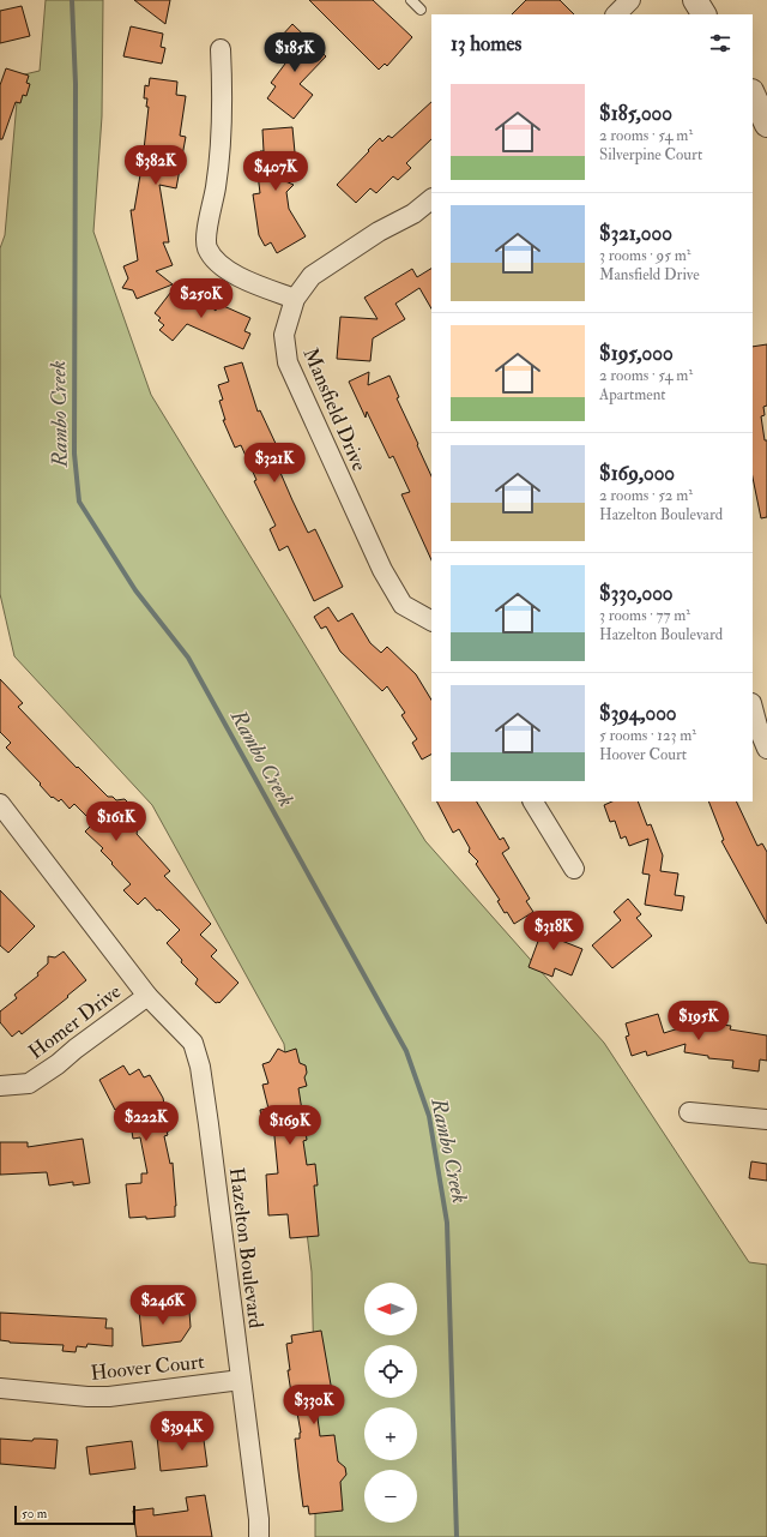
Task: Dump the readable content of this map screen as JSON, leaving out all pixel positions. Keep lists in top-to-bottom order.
{
  "streets": {
    "street": [
      "Mansfield Drive",
      "Homer Drive",
      "Hazelton Boulevard",
      "Hoover Court"
    ]
  },
  "crossings": [
    ["Homer Drive", "Hazelton Boulevard"],
    ["Hazelton Boulevard", "Hoover Court"]
  ],
  "water": ["Rambo Creek"],
  "scale_bar": "50 m",
  "north": "left",
  "page": {
    "heading": "13 homes",
    "price": [
      "$185K",
      "$382K",
      "$407K",
      "$250K",
      "$321K",
      "$161K",
      "$318K",
      "$195K",
      "$222K",
      "$169K",
      "$246K",
      "$330K",
      "$394K"
    ],
    "list": [
      {
        "name": "$185,000",
        "note": "2 rooms · 54 m² · Silverpine Court"
      },
      {
        "name": "$321,000",
        "note": "3 rooms · 95 m² · Mansfield Drive"
      },
      {
        "name": "$195,000",
        "note": "2 rooms · 54 m² · Apartment"
      },
      {
        "name": "$169,000",
        "note": "2 rooms · 52 m² · Hazelton Boulevard"
      },
      {
        "name": "$330,000",
        "note": "3 rooms · 77 m² · Hazelton Boulevard"
      },
      {
        "name": "$394,000",
        "note": "5 rooms · 123 m² · Hoover Court"
      }
    ],
    "map_buttons": ["+", "−"],
    "scale": "50 m"
  }
}
